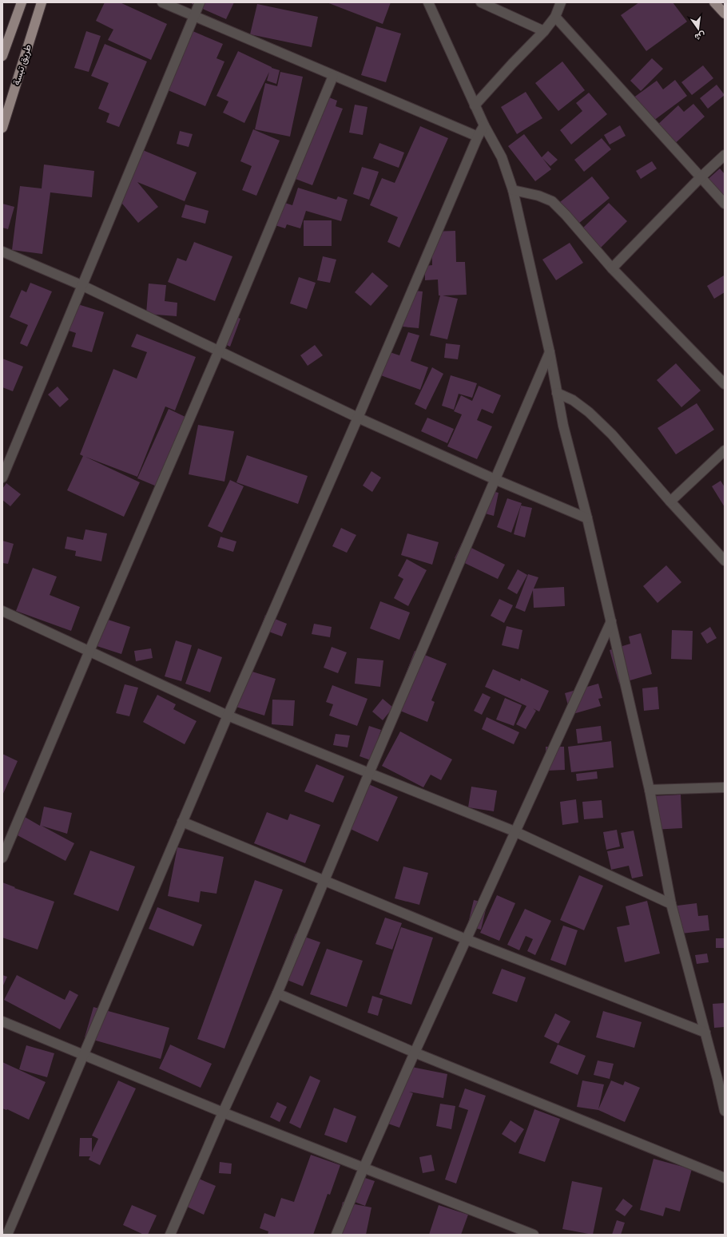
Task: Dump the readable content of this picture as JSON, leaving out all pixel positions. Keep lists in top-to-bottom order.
{
  "streets": {
    "main road": ["طريق تبسة"]
  },
  "north": "bottom"
}
